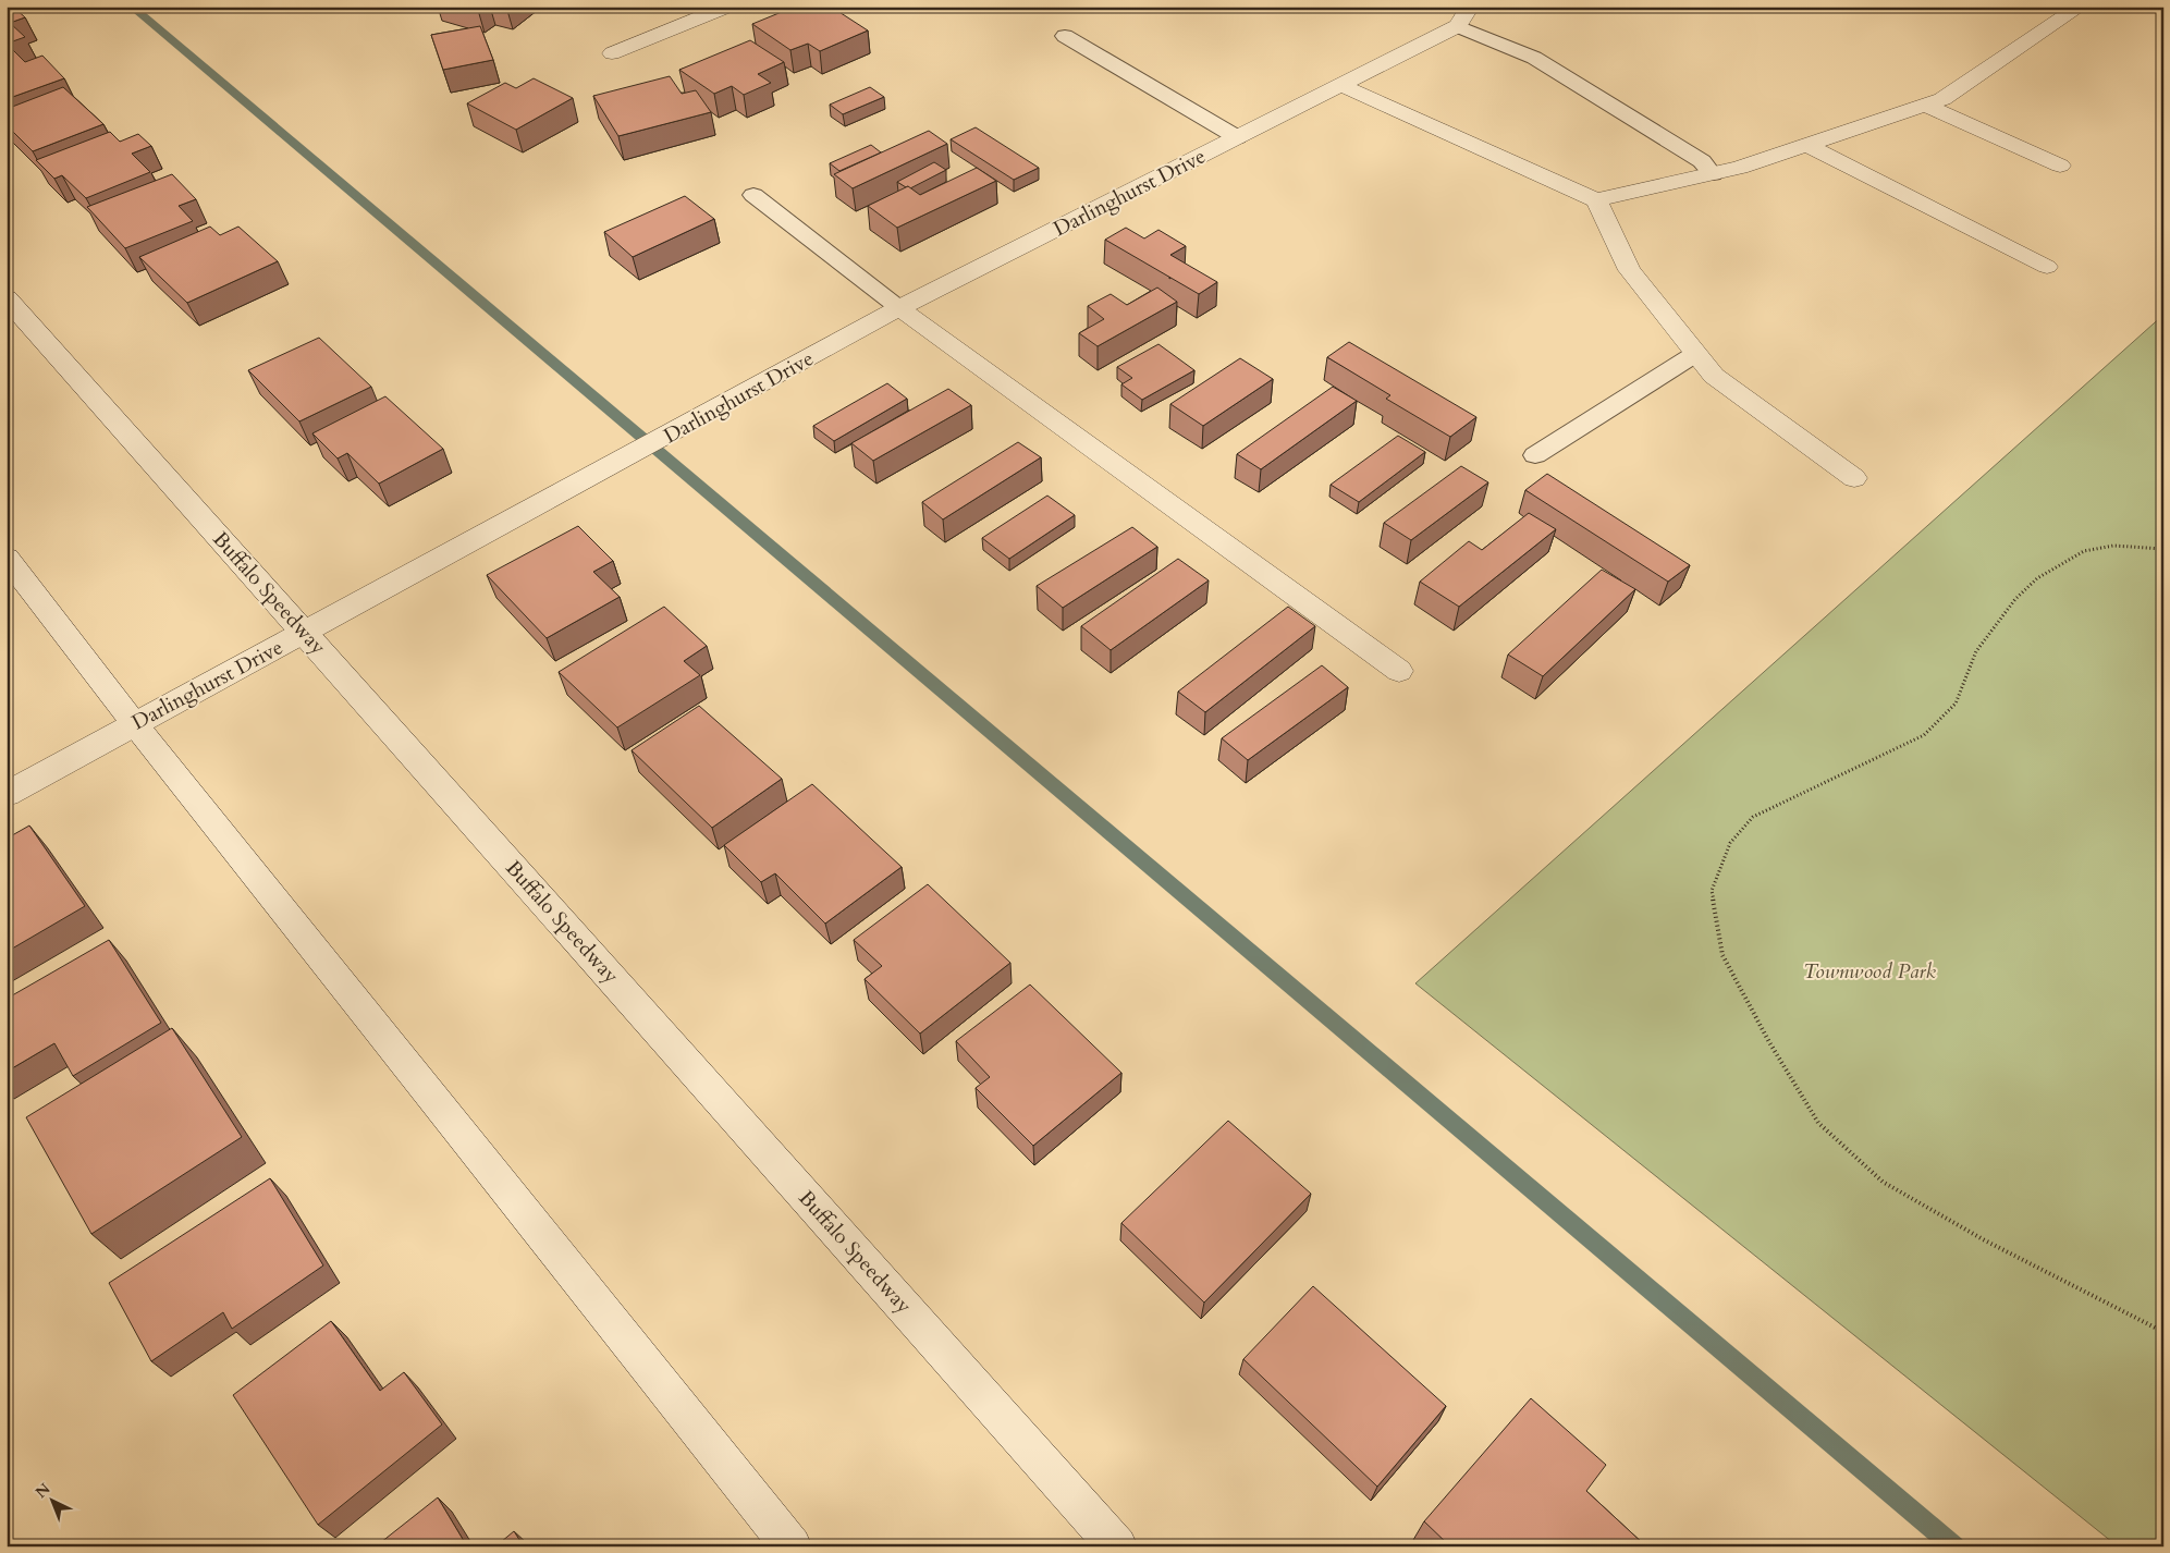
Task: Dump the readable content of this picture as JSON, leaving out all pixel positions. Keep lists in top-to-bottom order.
{
  "streets": {
    "street": ["Darlinghurst Drive", "Buffalo Speedway"]
  },
  "crossings": [
    ["Darlinghurst Drive", "Buffalo Speedway"]
  ],
  "parks": ["Townwood Park"],
  "north": "top left"
}
